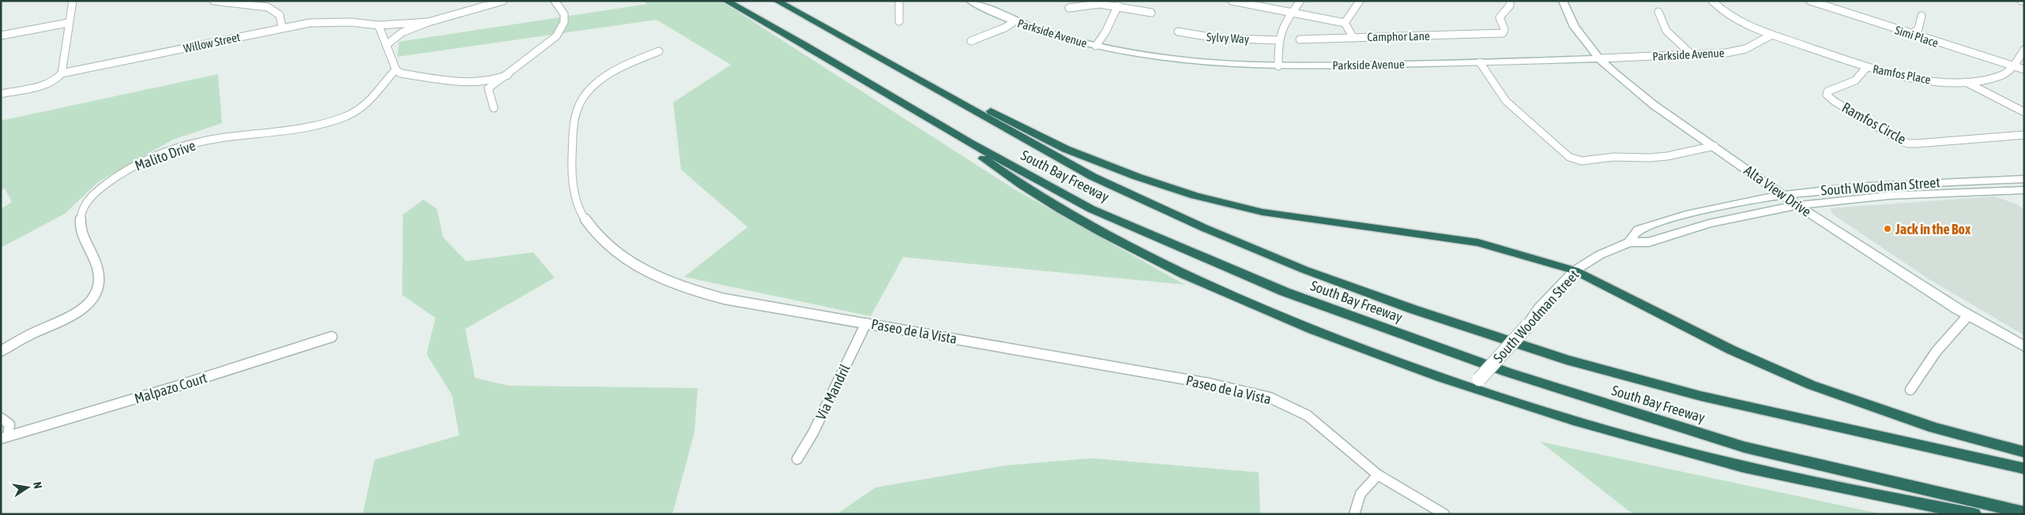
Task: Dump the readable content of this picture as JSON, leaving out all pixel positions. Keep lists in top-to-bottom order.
{
  "streets": {
    "highway": ["South Bay Freeway"],
    "main road": ["Parkside Avenue", "South Woodman Street", "Alta View Drive"],
    "street": [
      "Camphor Lane",
      "Simi Place",
      "Sylvy Way",
      "Willow Street",
      "Ramfos Place",
      "Ramfos Circle",
      "Malito Drive",
      "Paseo de la Vista",
      "Malpazo Court",
      "Via Mandril"
    ]
  },
  "crossings": [
    ["Parkside Avenue", "Ramfos Place"],
    ["Parkside Avenue", "Alta View Drive"],
    ["Simi Place", "Ramfos Place"],
    ["Ramfos Place", "Ramfos Circle"],
    ["South Woodman Street", "Alta View Drive"],
    ["Paseo de la Vista", "Via Mandril"]
  ],
  "places": ["Jack in the Box"],
  "north": "right"
}
